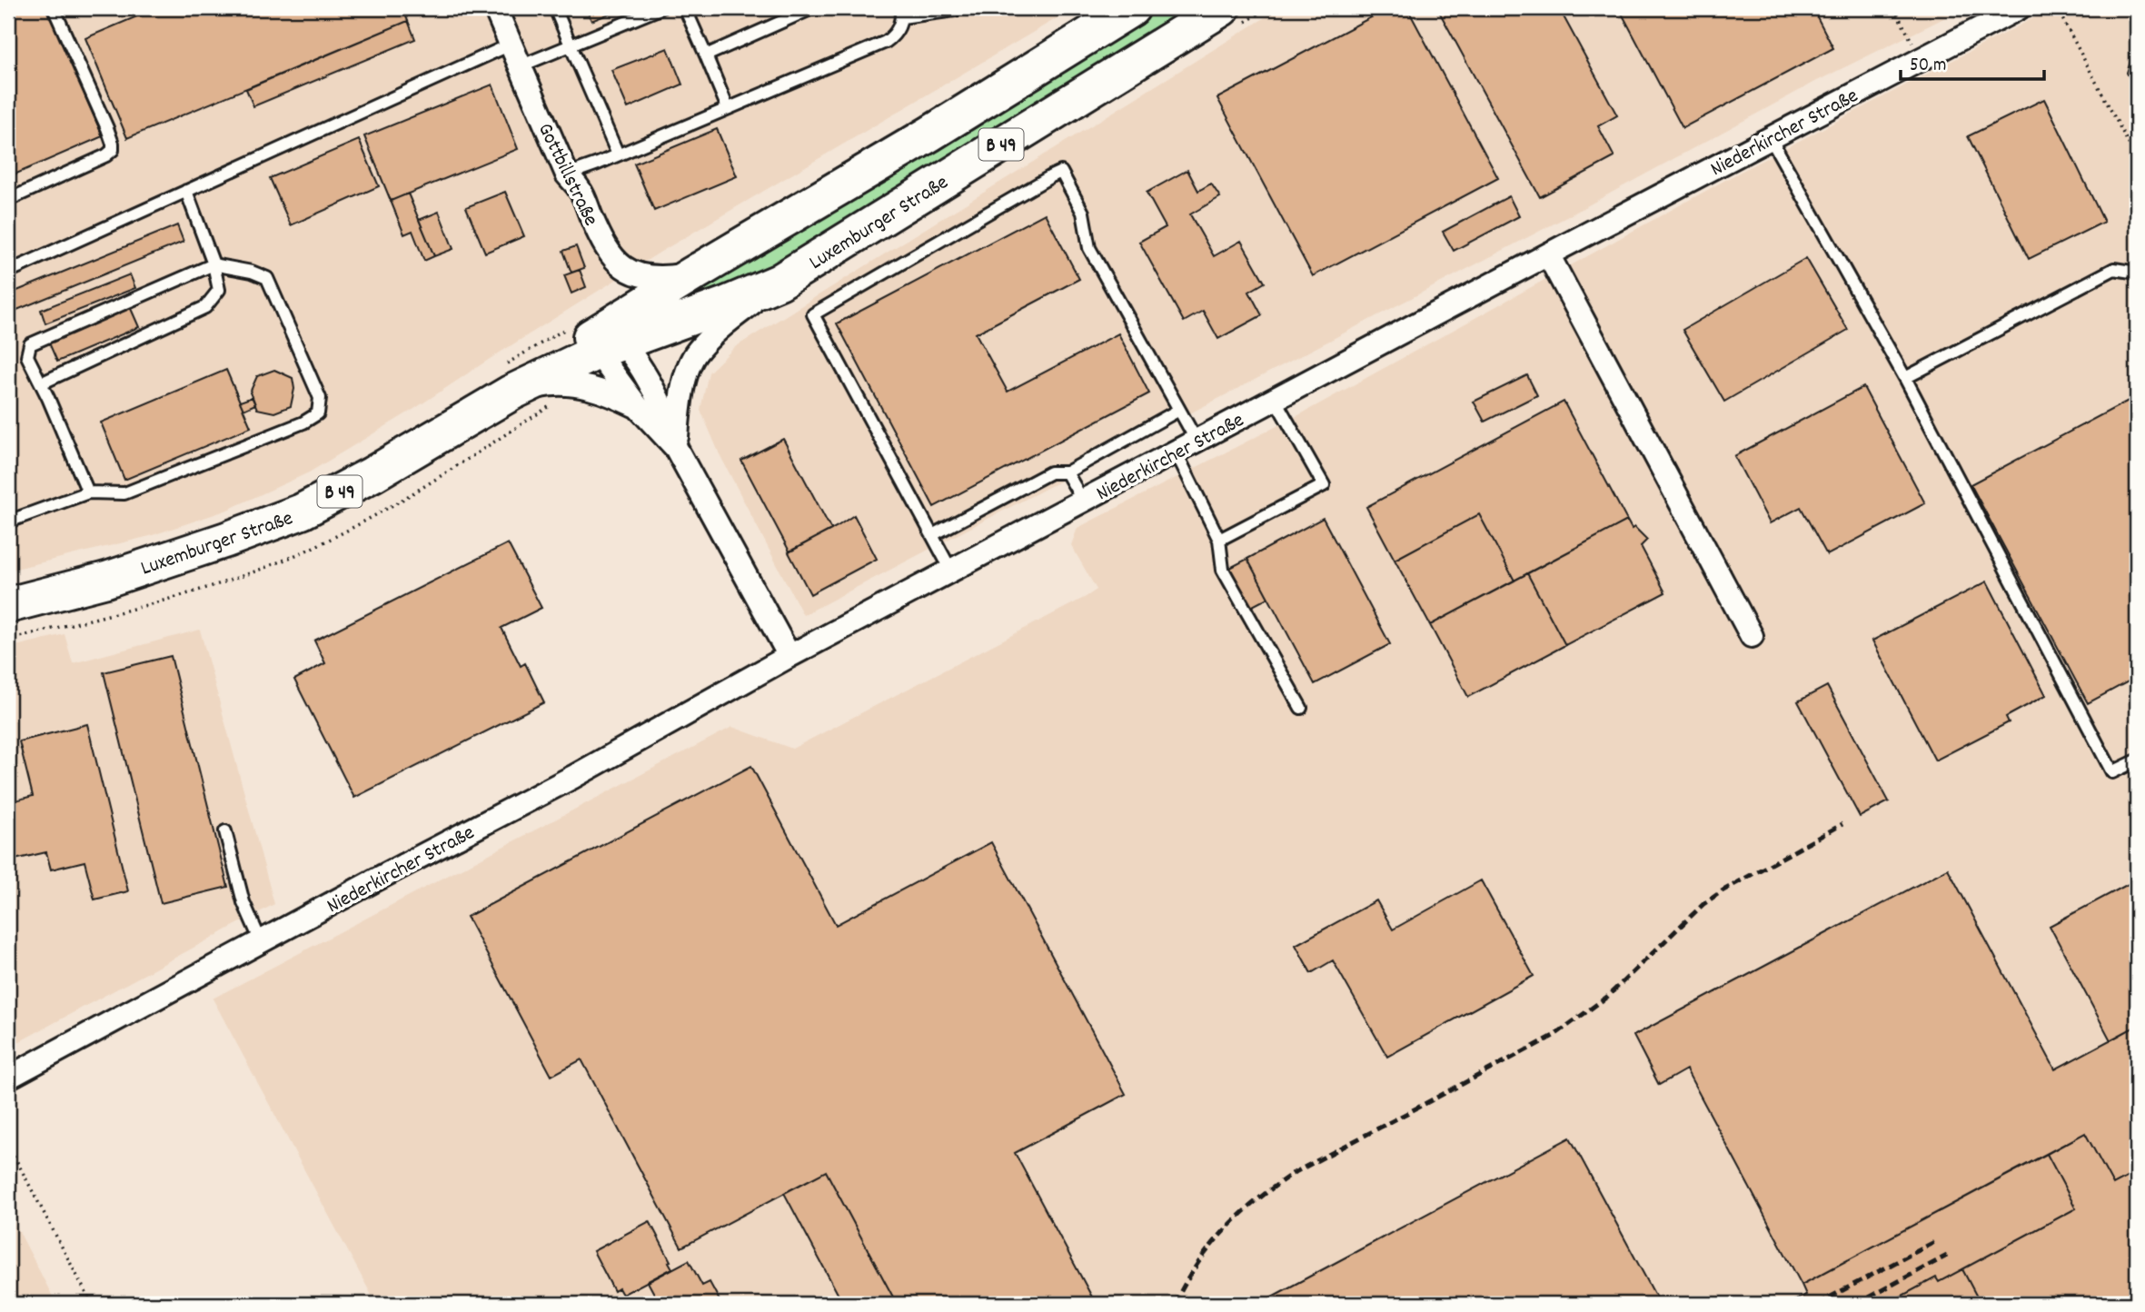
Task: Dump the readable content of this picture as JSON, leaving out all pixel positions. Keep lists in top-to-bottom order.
{
  "streets": {
    "main road": ["B 49", "Luxemburger Straße"],
    "street": ["Niederkircher Straße", "Gottbillstraße"]
  },
  "crossings": [
    ["Gottbillstraße", "Luxemburger Straße"]
  ],
  "scale_bar": "50 m"
}
